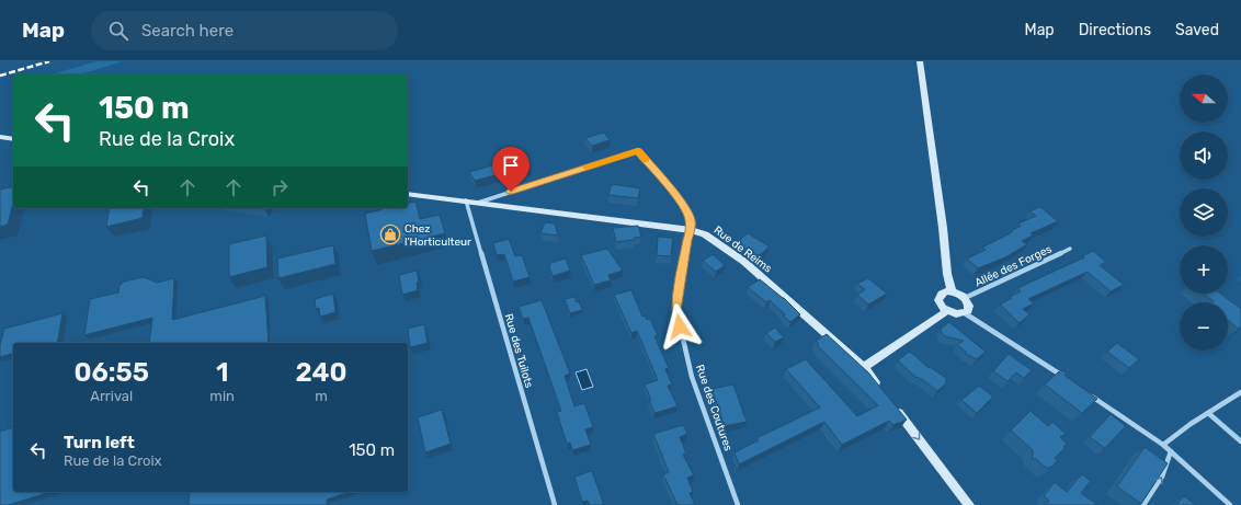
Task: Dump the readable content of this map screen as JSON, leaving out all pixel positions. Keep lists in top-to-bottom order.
{
  "streets": {
    "street": [
      "Rue de Reims",
      "Allée des Forges",
      "Rue des Tuilots",
      "Rue des Coutures"
    ]
  },
  "crossings": [
    ["Rue de Reims", "Rue des Tuilots"],
    ["Rue de Reims", "Rue des Coutures"]
  ],
  "places": {
    "shop": ["Chez l'Horticulteur"]
  },
  "north": "left",
  "page": {
    "header": "Map",
    "search": "Search here",
    "nav": ["Map", "Directions", "Saved"],
    "map_buttons": ["+", "−"],
    "turn": ["150 m", "Rue de la Croix"],
    "eta": [
      "06:55",
      "Arrival",
      "1",
      "min",
      "240",
      "m"
    ],
    "list": [
      {
        "name": "Turn left",
        "note": "Rue de la Croix",
        "value": "150 m"
      }
    ]
  }
}
